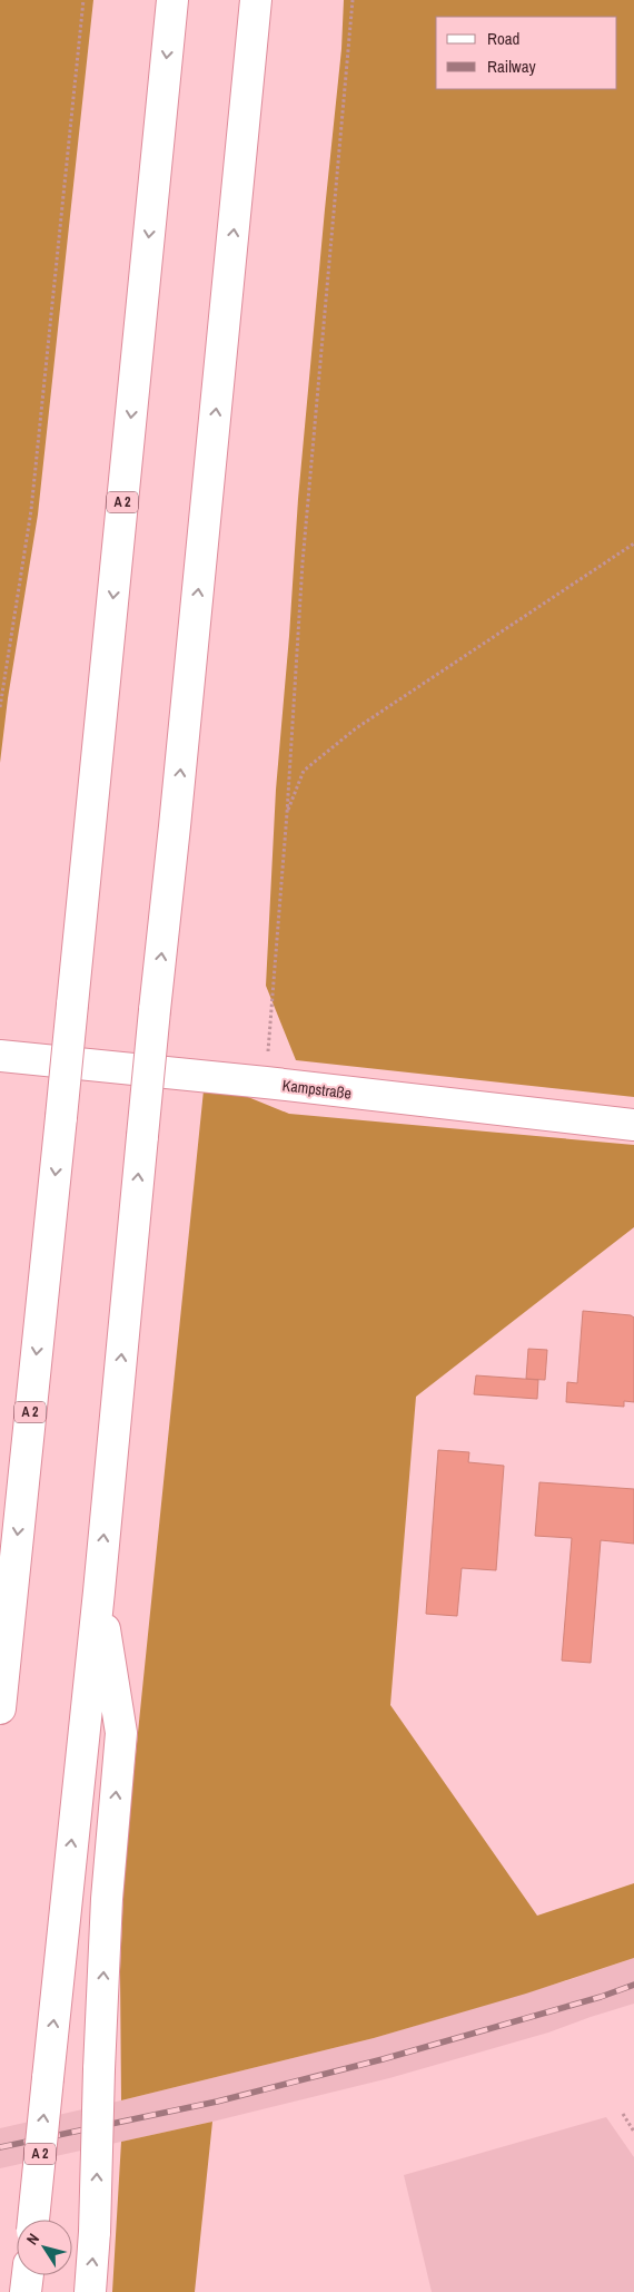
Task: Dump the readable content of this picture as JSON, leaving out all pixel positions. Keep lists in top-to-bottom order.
{
  "streets": {
    "main road": ["A 2", "Kampstraße"]
  },
  "legend": ["Road", "Railway"],
  "north": "top left"
}
